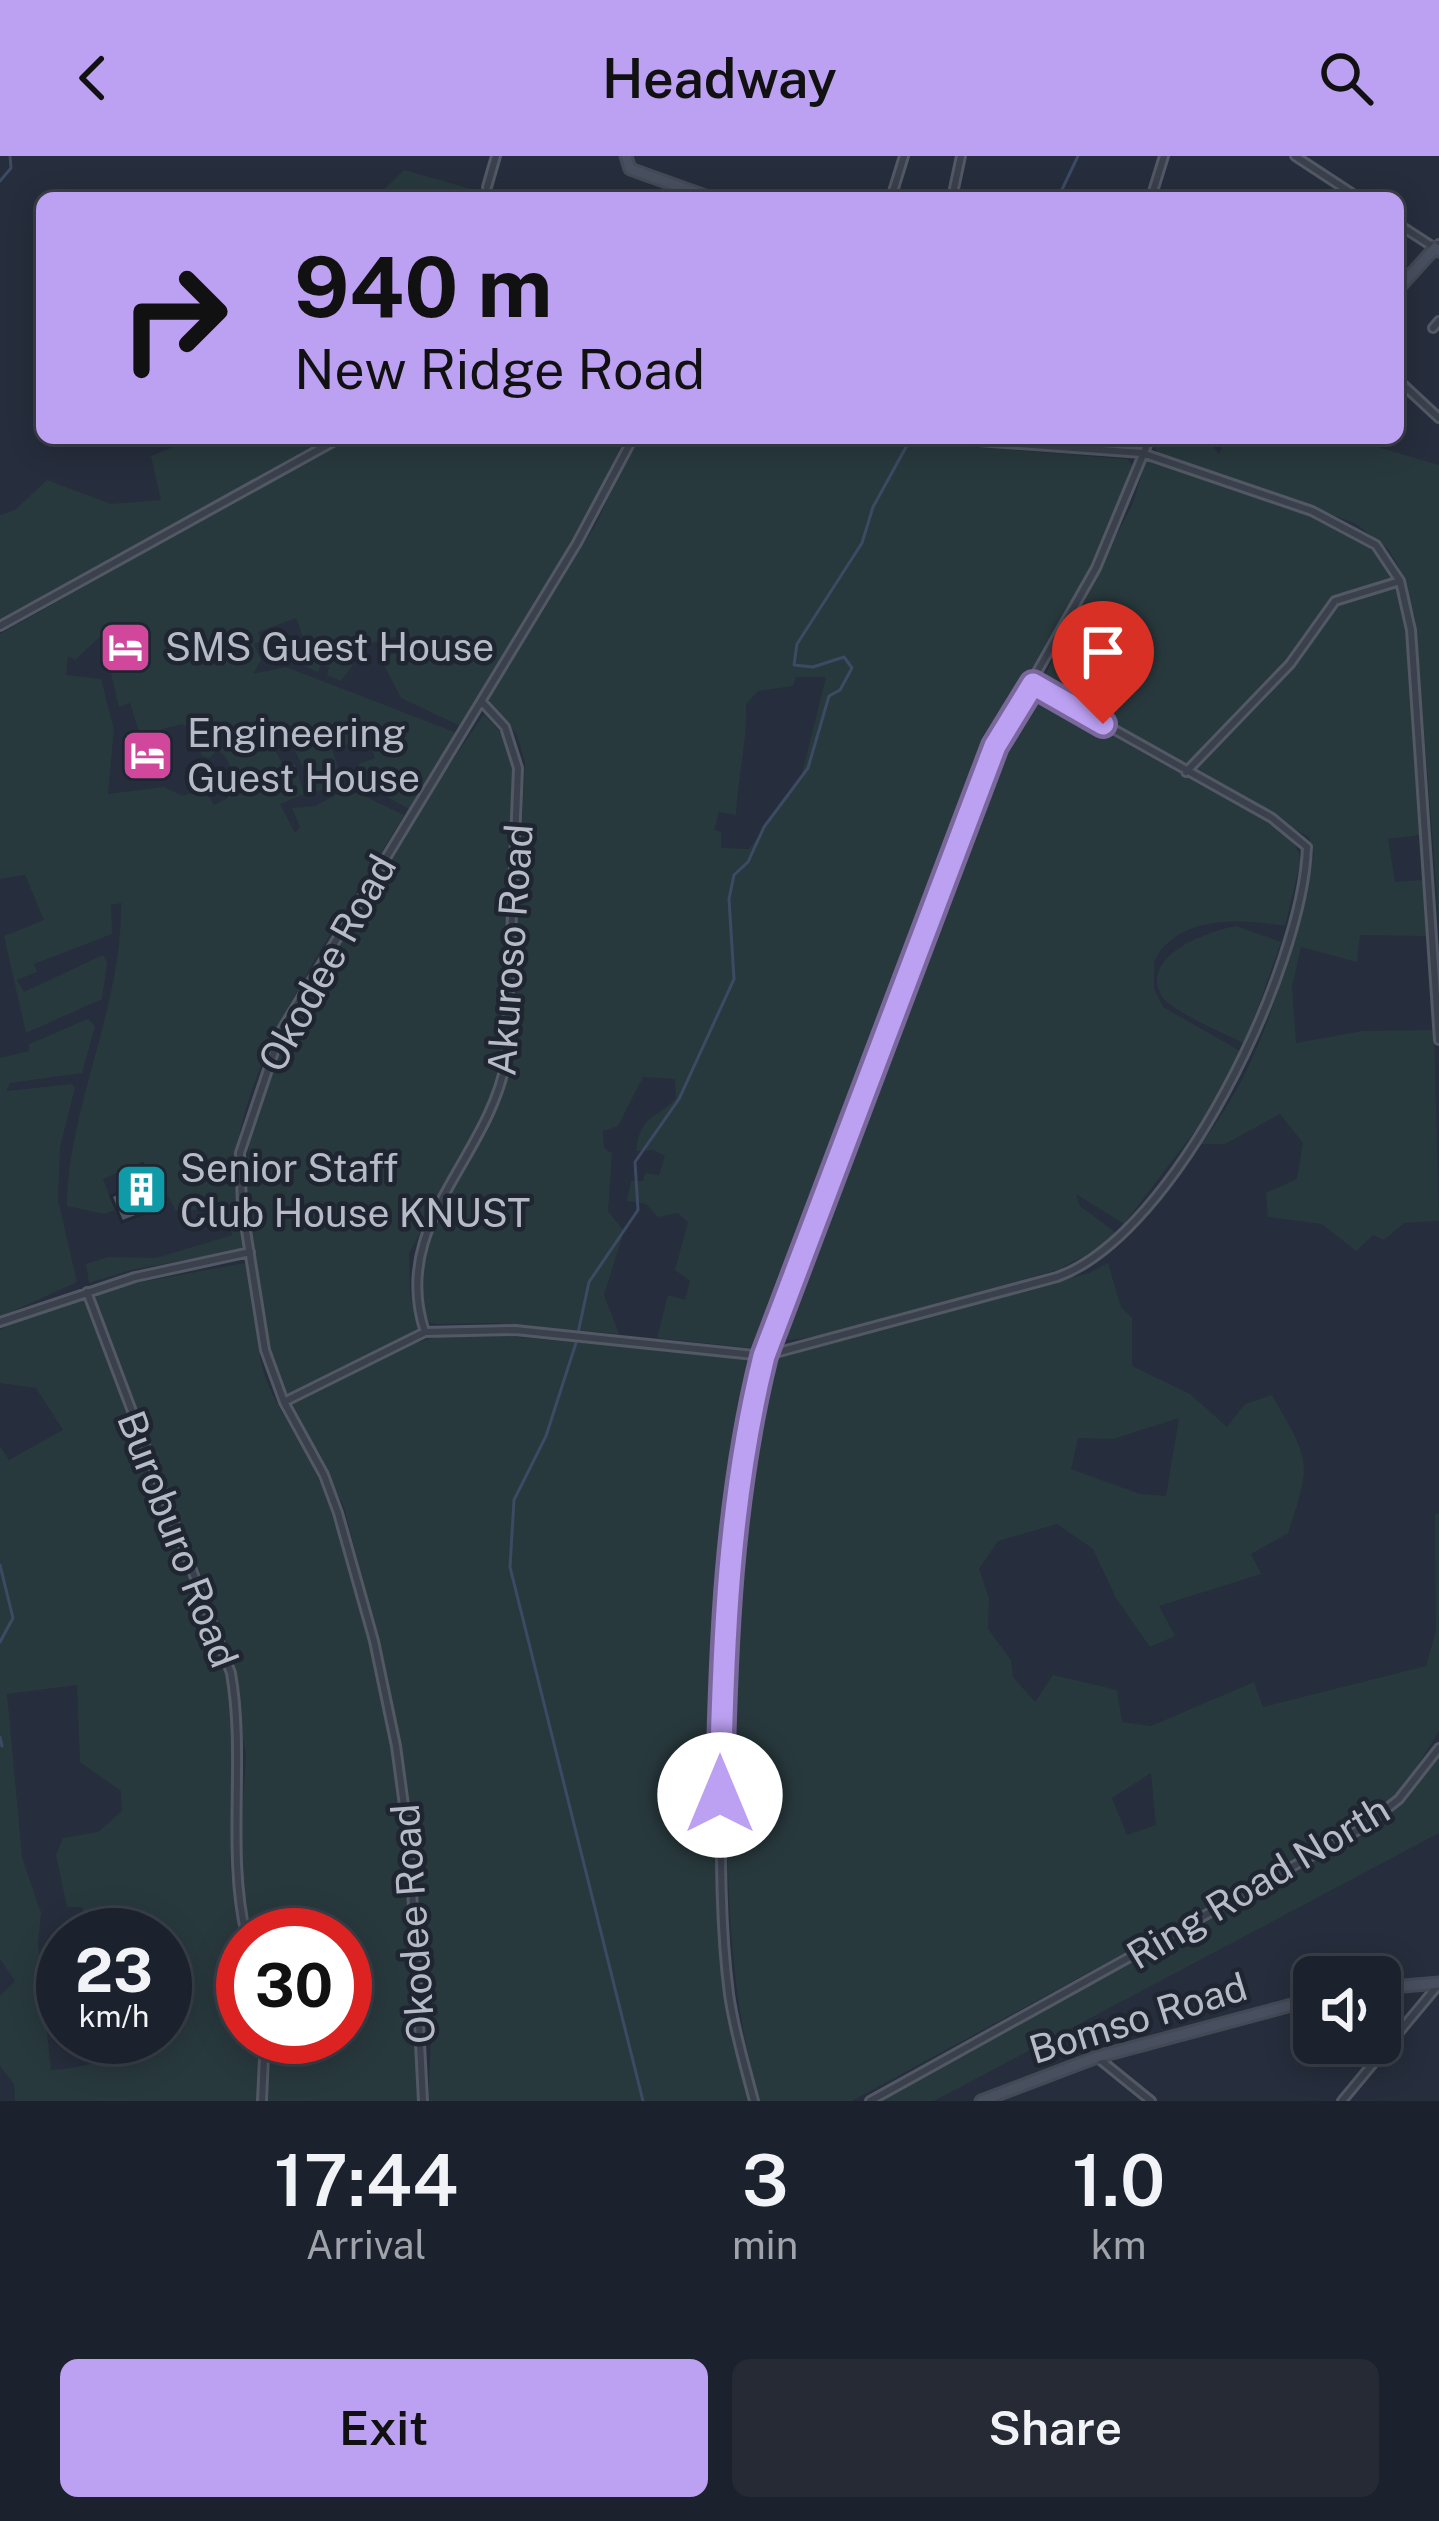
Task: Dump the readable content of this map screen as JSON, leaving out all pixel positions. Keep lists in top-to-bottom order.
{
  "streets": {
    "street": [
      "Akuroso Road",
      "Okodee Road",
      "Buroburo Road",
      "Ring Road North",
      "Bomso Road"
    ]
  },
  "crossings": [
    ["Akuroso Road", "Okodee Road"]
  ],
  "places": {
    "hotel": ["SMS Guest House", "Engineering Guest House"],
    "building": ["Senior Staff Club House KNUST"]
  },
  "page": {
    "header": "Headway",
    "turn": ["940 m", "New Ridge Road"],
    "speed": "23 km/h",
    "limit": "30",
    "eta": [
      "17:44",
      "Arrival",
      "3",
      "min",
      "1.0",
      "km"
    ],
    "buttons": ["Exit", "Share"]
  }
}
